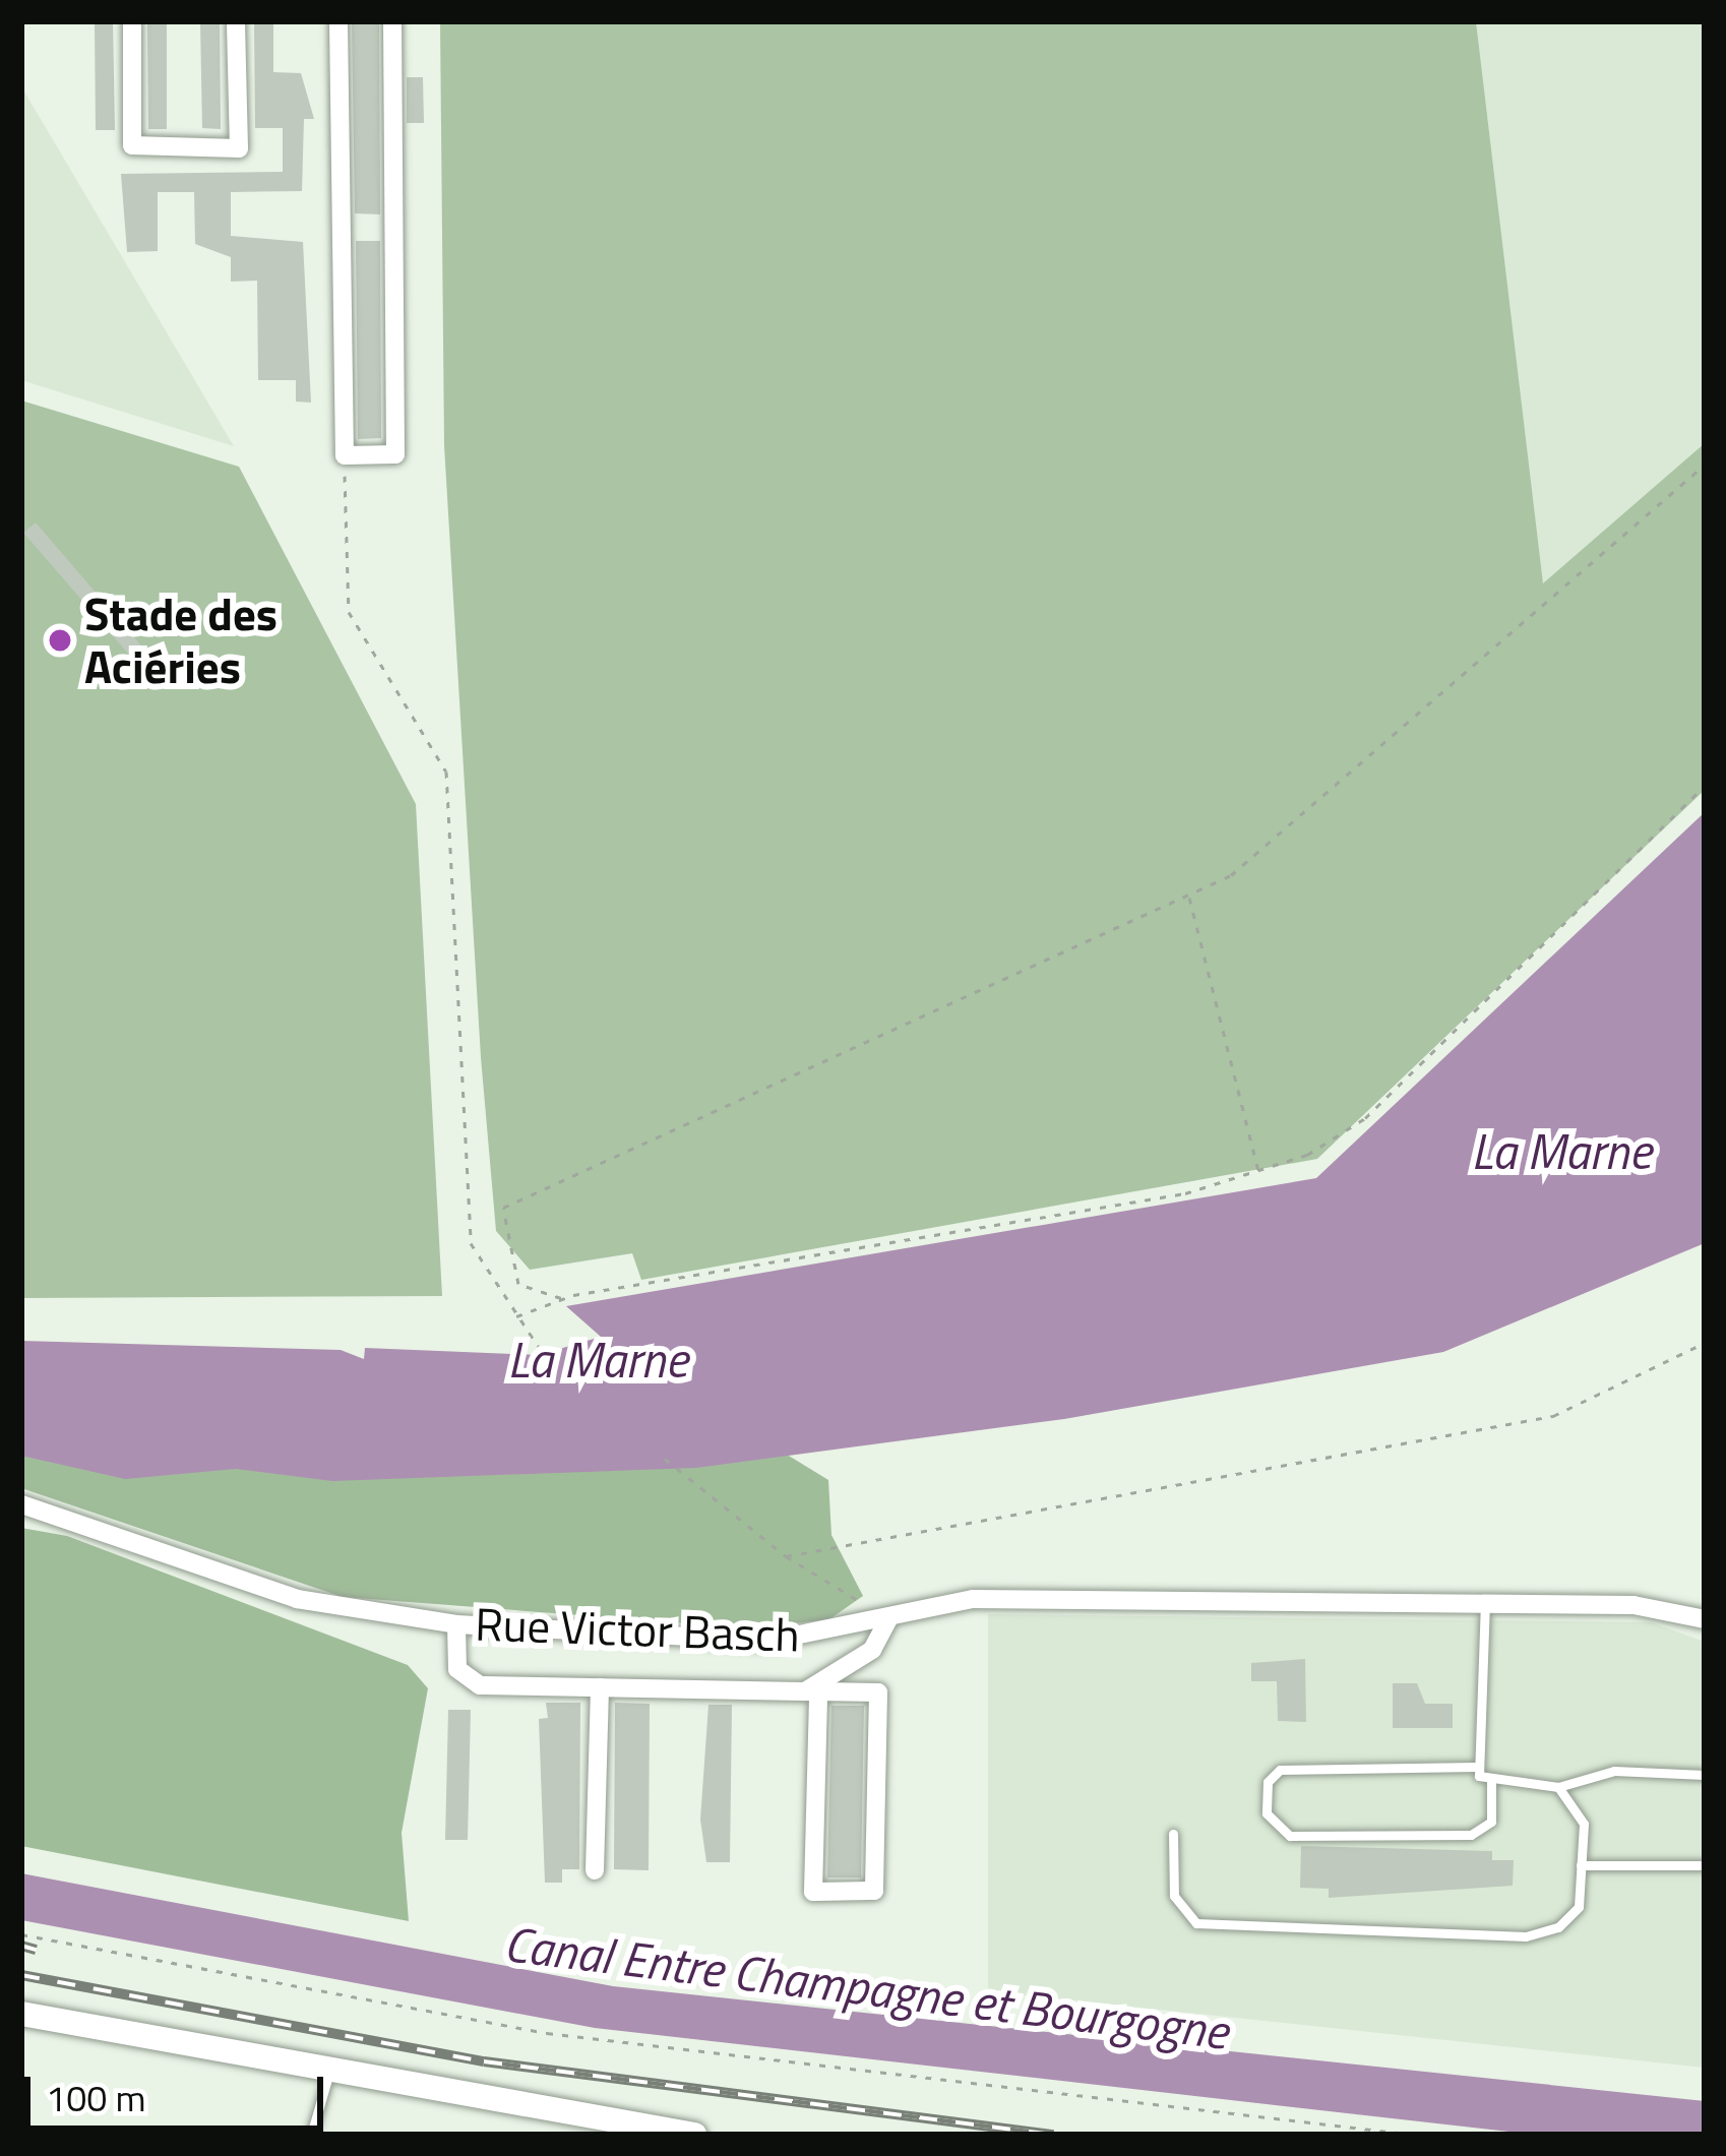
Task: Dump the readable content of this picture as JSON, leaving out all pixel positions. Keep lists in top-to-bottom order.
{
  "streets": {
    "street": ["Rue Victor Basch"]
  },
  "water": ["La Marne", "Canal Entre Champagne et Bourgogne"],
  "places": ["Stade des Aciéries"],
  "scale_bar": "100 m"
}
